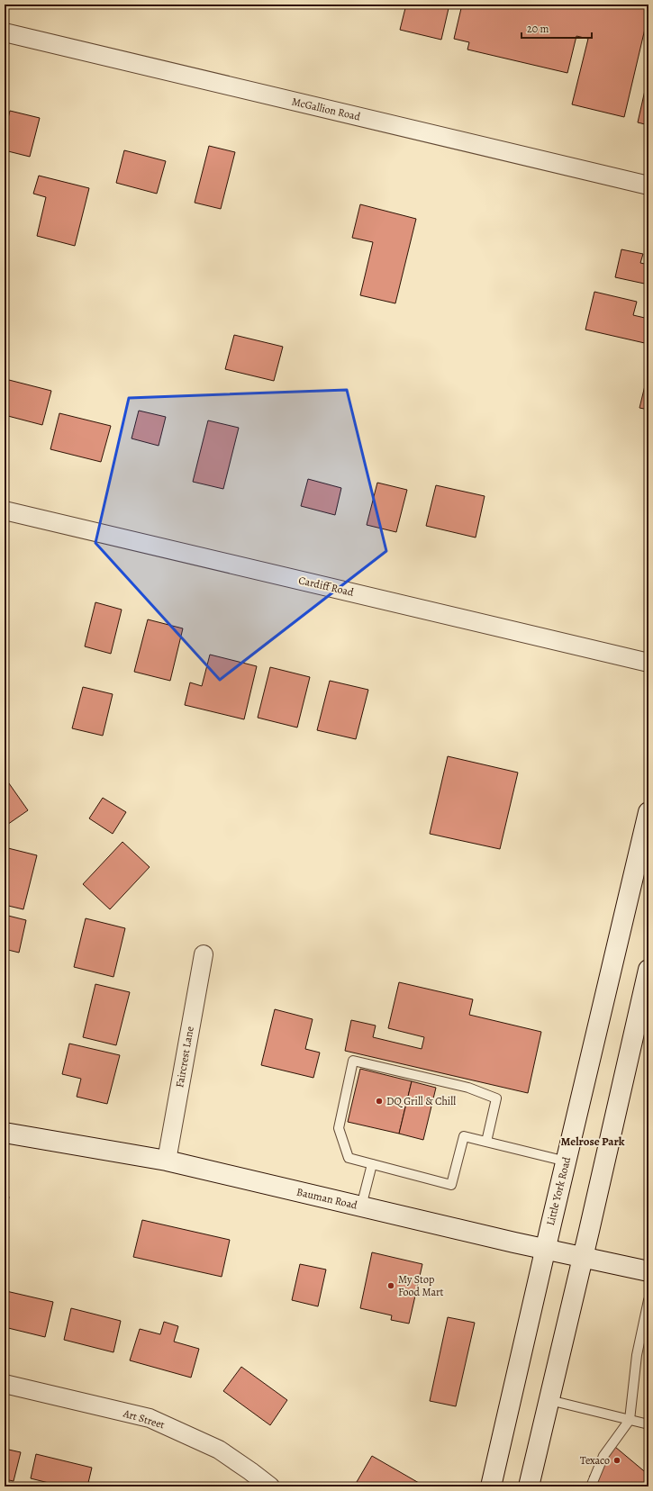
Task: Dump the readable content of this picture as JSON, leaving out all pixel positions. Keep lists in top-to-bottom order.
{
  "streets": {
    "main road": ["Little York Road", "Bauman Road"],
    "street": [
      "McGallion Road",
      "Cardiff Road",
      "Faircrest Lane",
      "Art Street"
    ]
  },
  "crossings": [
    ["Faircrest Lane", "Bauman Road"],
    ["Little York Road", "Bauman Road"]
  ],
  "districts": ["Melrose Park"],
  "places": ["DQ Grill & Chill", "My Stop Food Mart", "Texaco"],
  "scale_bar": "20 m"
}
